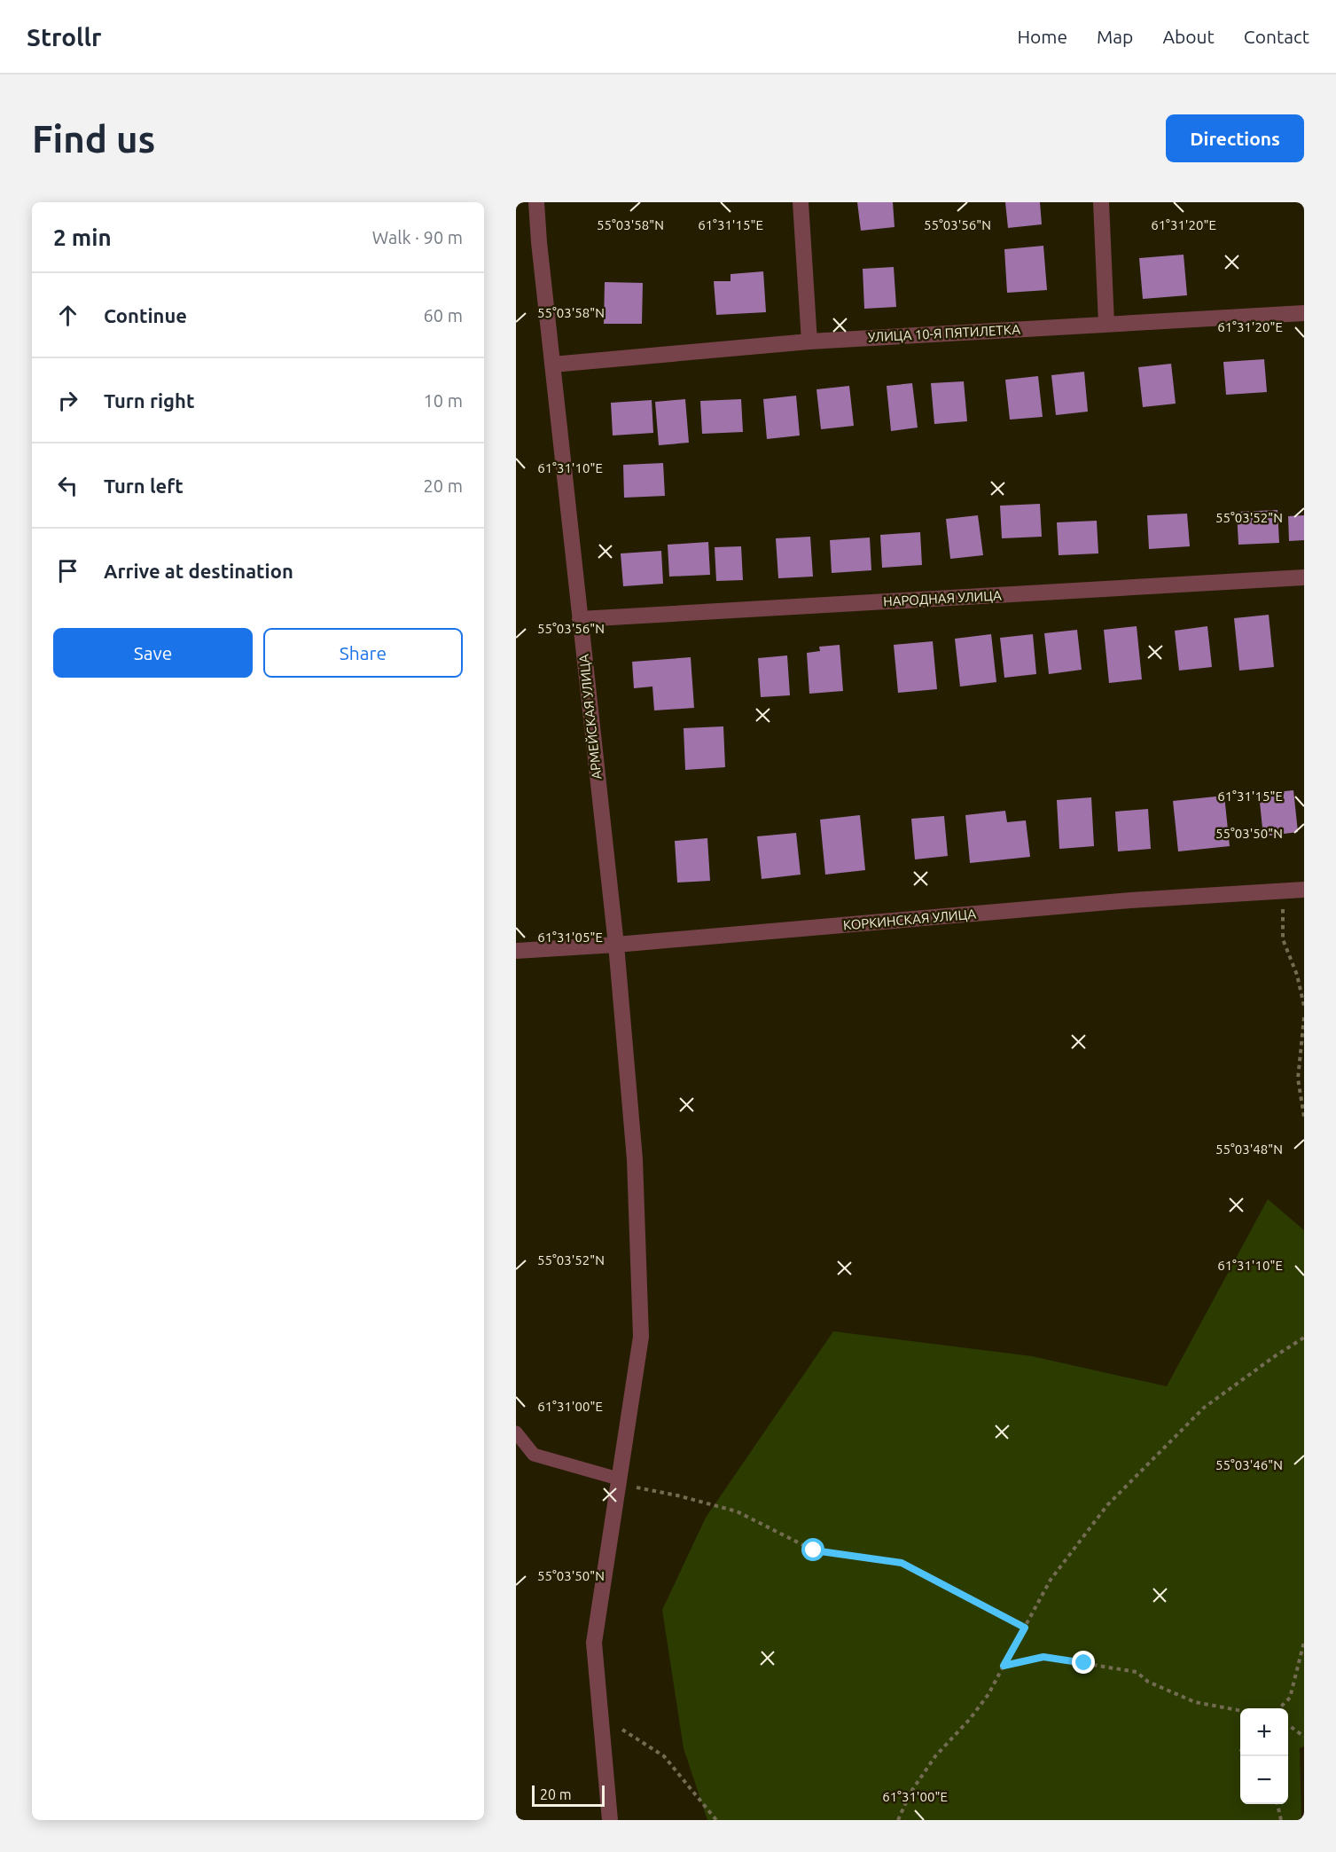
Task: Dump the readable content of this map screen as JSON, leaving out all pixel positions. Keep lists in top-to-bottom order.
{
  "streets": {
    "street": [
      "УЛИЦА 10-Я ПЯТИЛЕТКА",
      "НАРОДНАЯ УЛИЦА",
      "АРМЕЙСКАЯ УЛИЦА",
      "КОРКИНСКАЯ УЛИЦА"
    ]
  },
  "crossings": [
    ["УЛИЦА 10-Я ПЯТИЛЕТКА", "АРМЕЙСКАЯ УЛИЦА"],
    ["НАРОДНАЯ УЛИЦА", "АРМЕЙСКАЯ УЛИЦА"],
    ["АРМЕЙСКАЯ УЛИЦА", "КОРКИНСКАЯ УЛИЦА"]
  ],
  "scale_bar": "20 m",
  "page": {
    "header": "Strollr",
    "nav": [
      "Home",
      "Map",
      "About",
      "Contact"
    ],
    "buttons": [
      "Directions",
      ["Save", "Share"]
    ],
    "title": "Find us",
    "heading": ["2 min", "Walk · 90 m"],
    "list": [
      ["Continue", "60 m"],
      ["Turn right", "10 m"],
      ["Turn left", "20 m"],
      "Arrive at destination"
    ],
    "map_buttons": ["+", "−"],
    "scale": "20 m"
  },
  "coordinates": [
    "55°03'58\"N",
    "55°03'56\"N",
    "61°31'20\"E",
    "61°31'15\"E",
    "61°31'10\"E",
    "55°03'52\"N",
    "55°03'50\"N",
    "61°31'05\"E",
    "55°03'48\"N",
    "61°31'00\"E",
    "55°03'46\"N"
  ]
}
